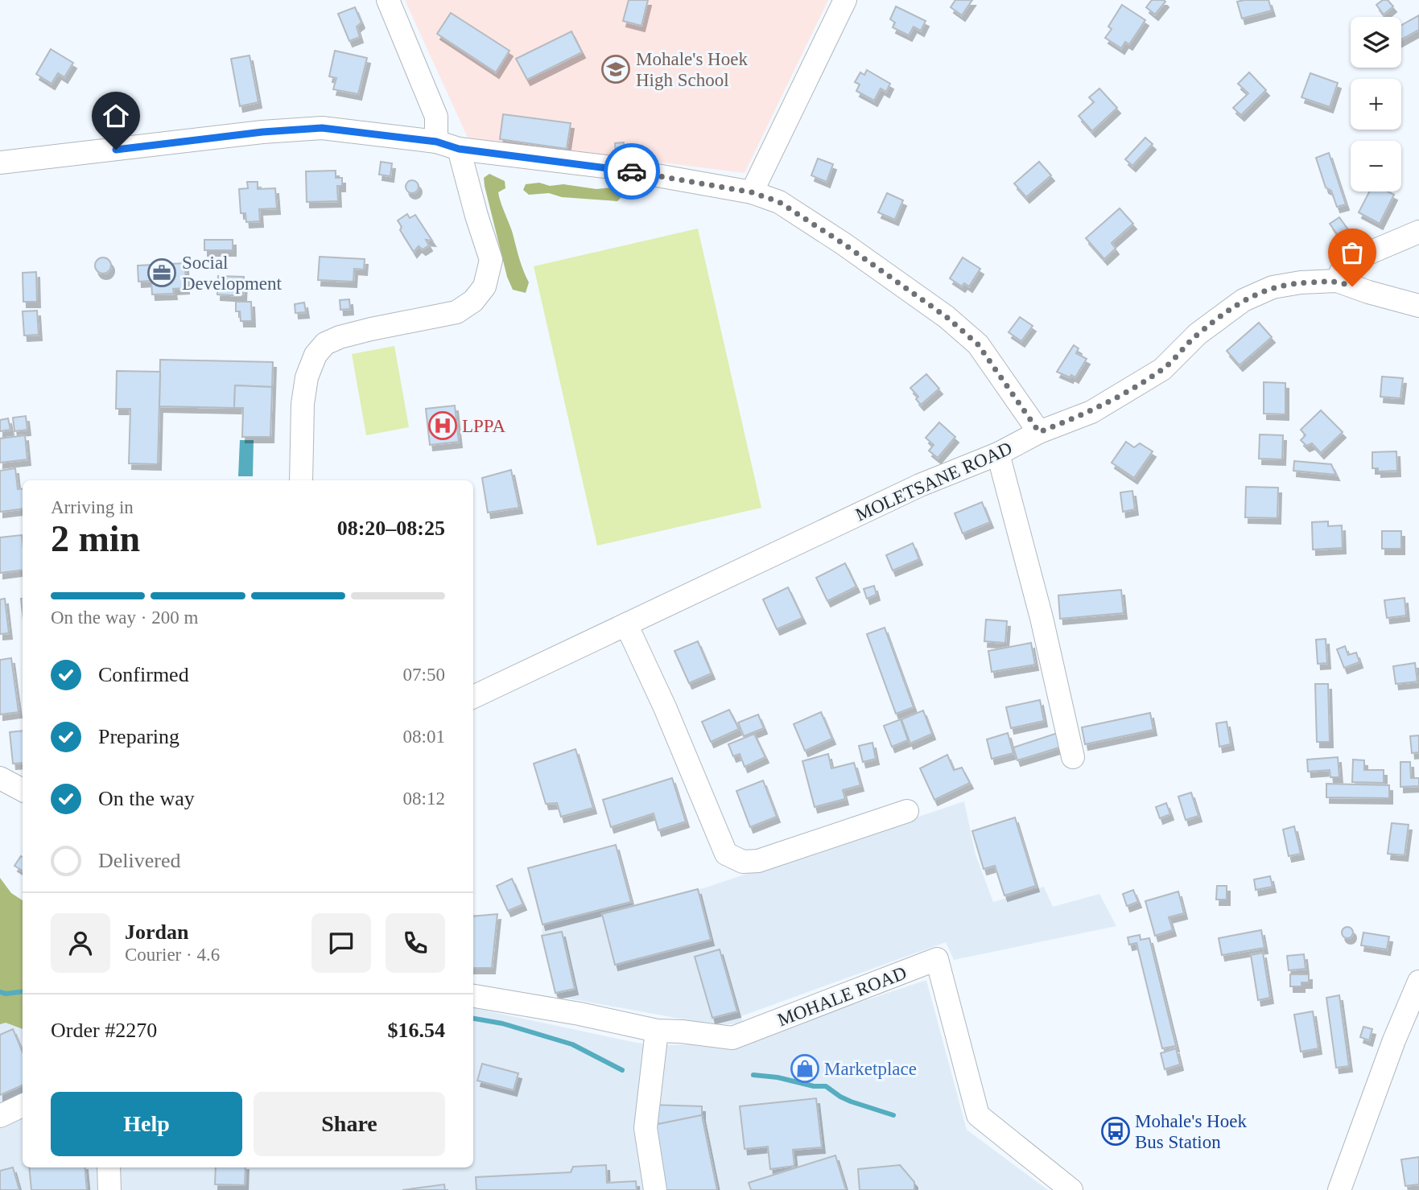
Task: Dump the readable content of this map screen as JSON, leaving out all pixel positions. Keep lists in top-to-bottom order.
{
  "streets": {
    "street": ["MOLETSANE ROAD", "MOHALE ROAD"]
  },
  "places": {
    "school or university": ["Mohale's Hoek High School"],
    "office": ["Social Development"],
    "hospital": ["LPPA"],
    "shop": ["Marketplace"],
    "bus stop": ["Mohale's Hoek Bus Station"]
  },
  "page": {
    "map_buttons": ["+", "−"],
    "heading": ["2 min", "Arriving in", "08:20–08:25"],
    "panel": [
      "Jordan",
      "Courier · 4.6",
      "Order #2270",
      "$16.54"
    ],
    "bar": "On the way · 200 m",
    "list": [
      ["Confirmed", "07:50"],
      ["Preparing", "08:01"],
      ["On the way", "08:12"],
      "Delivered"
    ],
    "buttons": ["Help", "Share"]
  }
}
